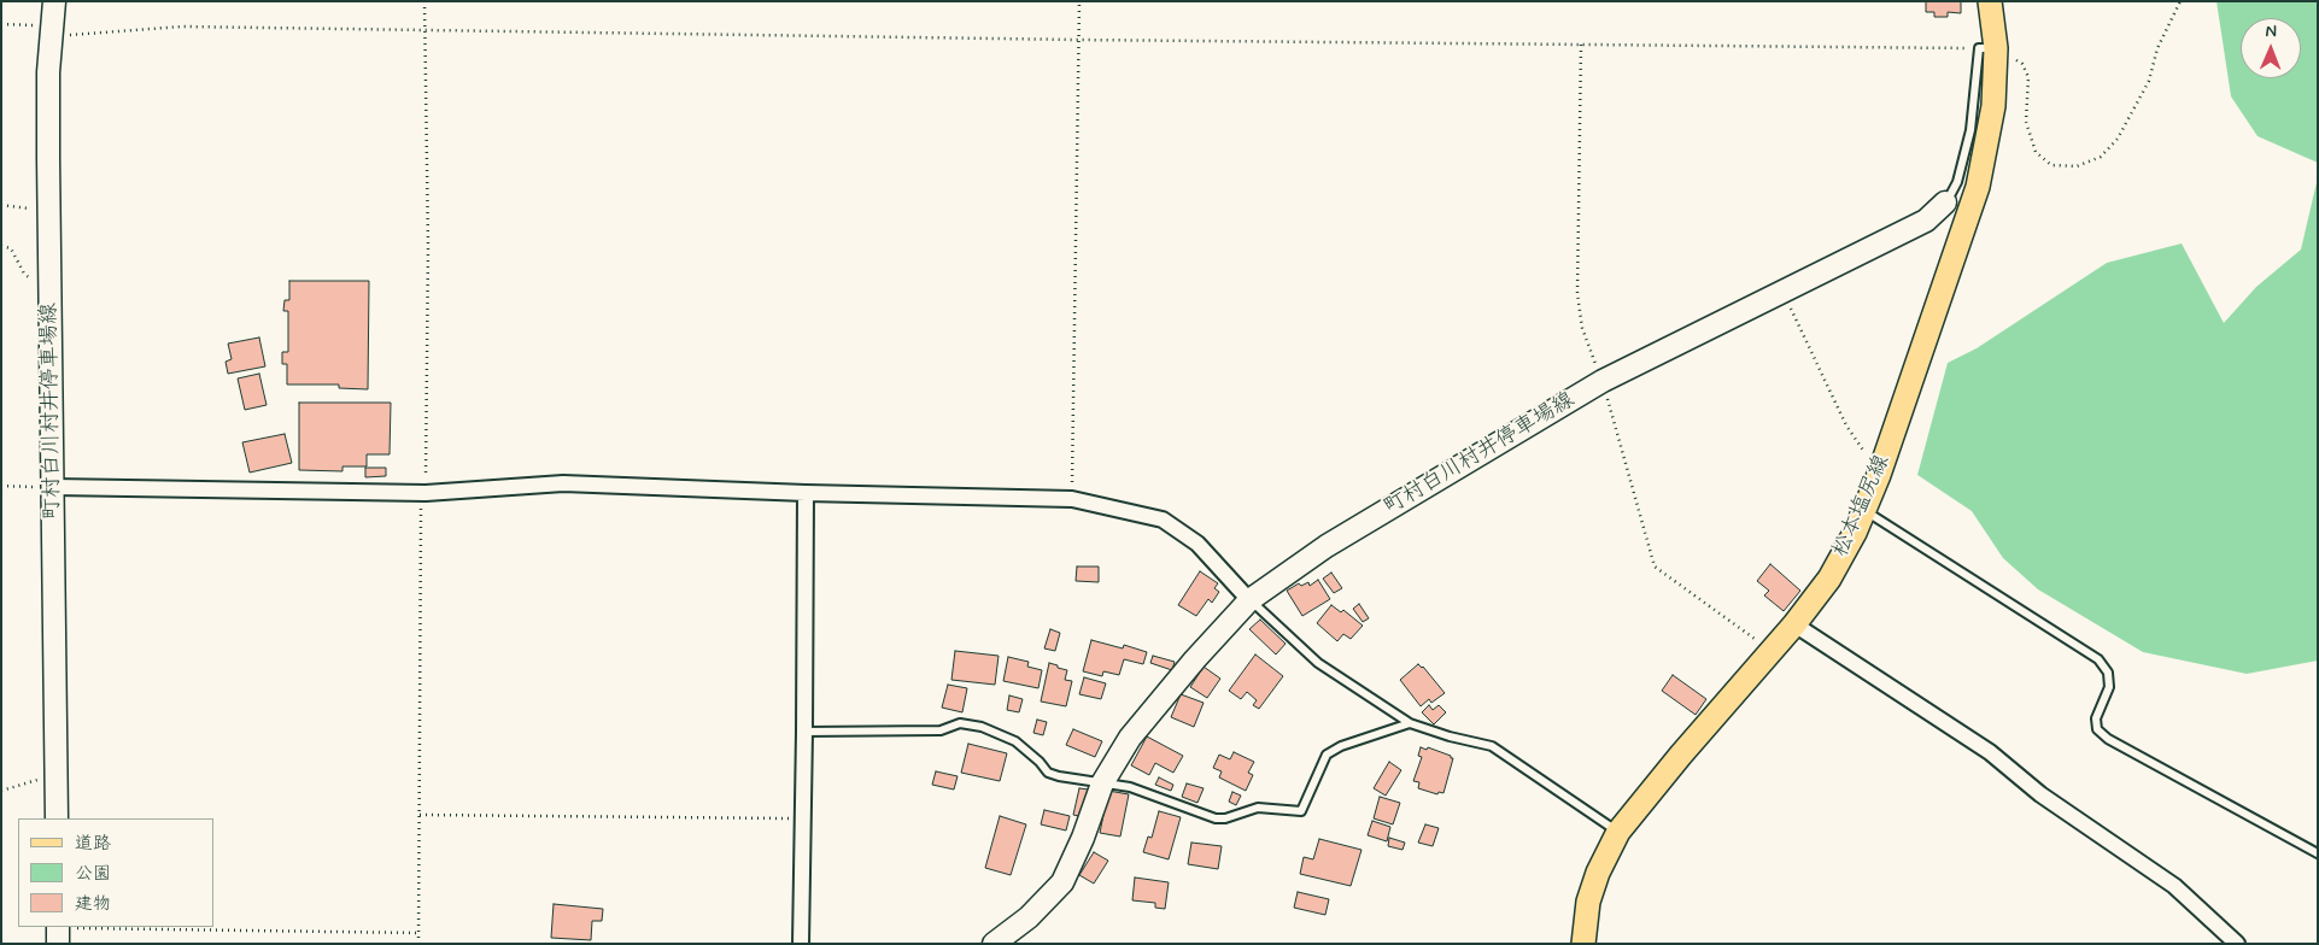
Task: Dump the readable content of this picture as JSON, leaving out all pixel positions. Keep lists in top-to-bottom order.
{
  "streets": {
    "main road": ["町村白川村井停車場線", "松本塩尻線"]
  },
  "crossings": [
    ["町村白川村井停車場線", "松本塩尻線"]
  ],
  "legend": ["道路", "公園", "建物"],
  "north": "top"
}
